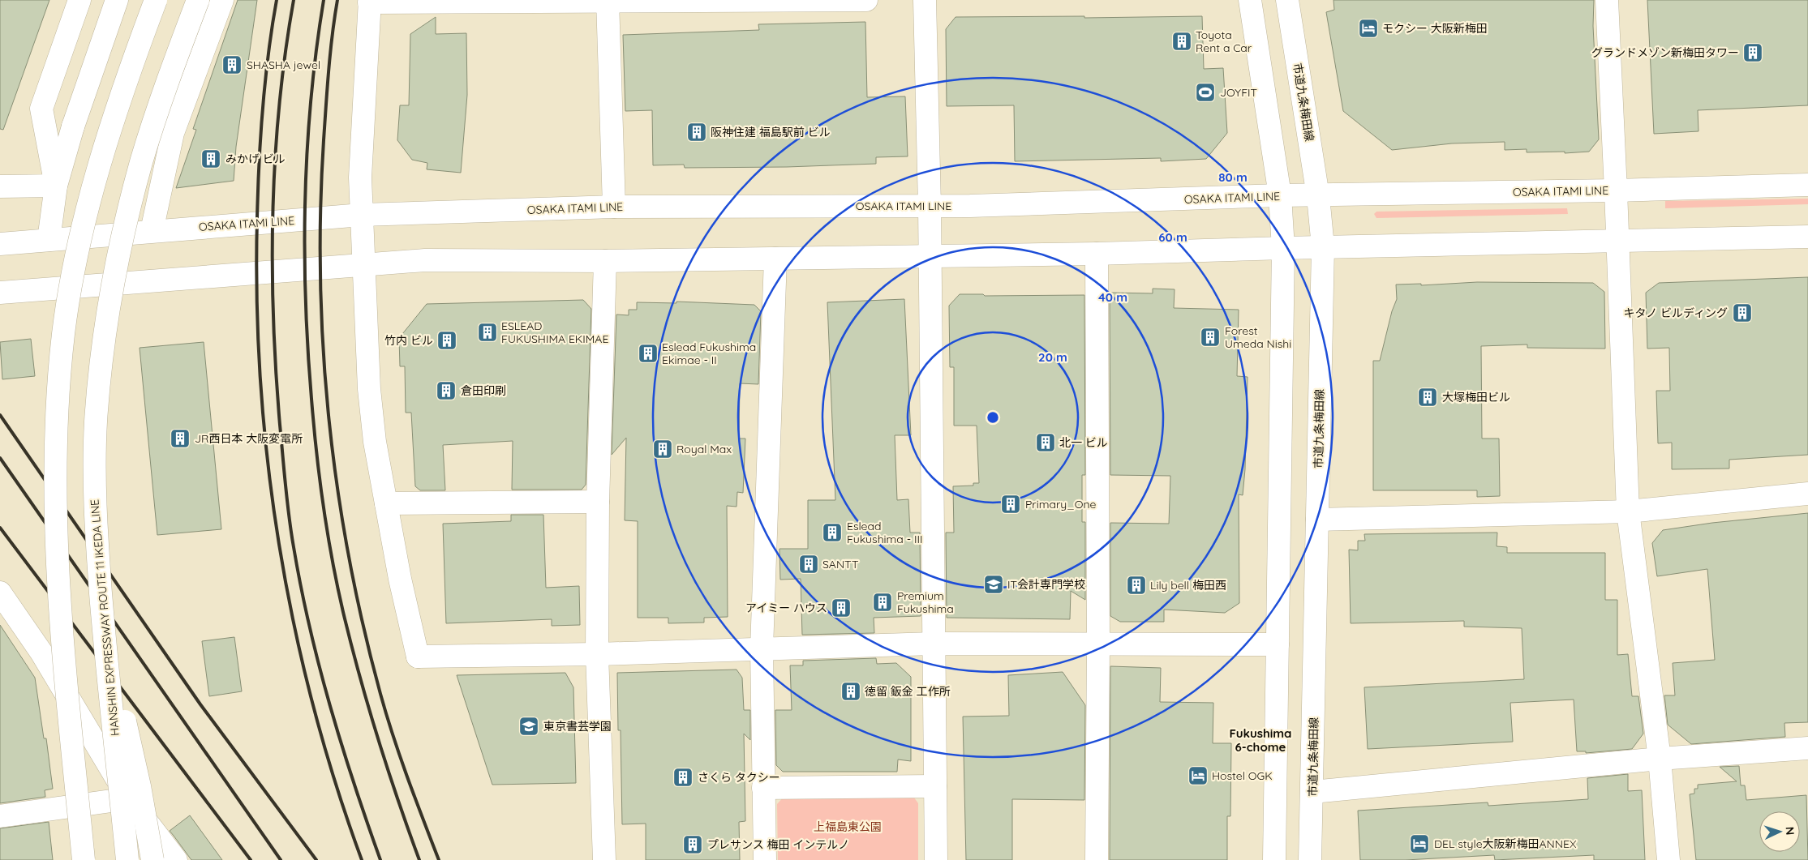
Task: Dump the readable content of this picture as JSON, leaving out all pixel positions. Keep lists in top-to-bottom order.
{
  "streets": {
    "main road": ["市道九条梅田線", "OSAKA ITAMI LINE", "HANSHIN EXPRESSWAY ROUTE 11 IKEDA LINE"]
  },
  "crossings": [
    ["市道九条梅田線", "OSAKA ITAMI LINE"]
  ],
  "districts": ["Fukushima 6-chome"],
  "parks": ["上福島東公園"],
  "places": {
    "hotel": ["モクシー 大阪新梅田", "Hostel OGK", "DEL style大阪新梅田ANNEX"],
    "building": [
      "Toyota Rent a Car",
      "グランドメゾン新梅田タワー",
      "SHASHA jewel",
      "阪神住建 福島駅前 ビル",
      "みかげ ビル",
      "キタノ ビルディング",
      "ESLEAD FUKUSHIMA EKIMAE",
      "Forest Umeda Nishi",
      "竹内 ビル",
      "Eslead Fukushima Ekimae - II",
      "倉田印刷",
      "大塚梅田ビル",
      "JR西日本 大阪変電所",
      "北一 ビル",
      "Royal Max",
      "Primary_One",
      "Eslead Fukushima - III",
      "SANTT",
      "Lily bell 梅田西",
      "Premium Fukushima",
      "アイミー ハウス",
      "徳留 鈑金 工作所",
      "さくら タクシー",
      "プレサンス 梅田 インテルノ"
    ],
    "sports": ["JOYFIT"],
    "school or university": ["IT会計専門学校", "東京書芸学園"]
  },
  "north": "right",
  "rings": [
    "80 m",
    "60 m",
    "40 m",
    "20 m"
  ]
}
